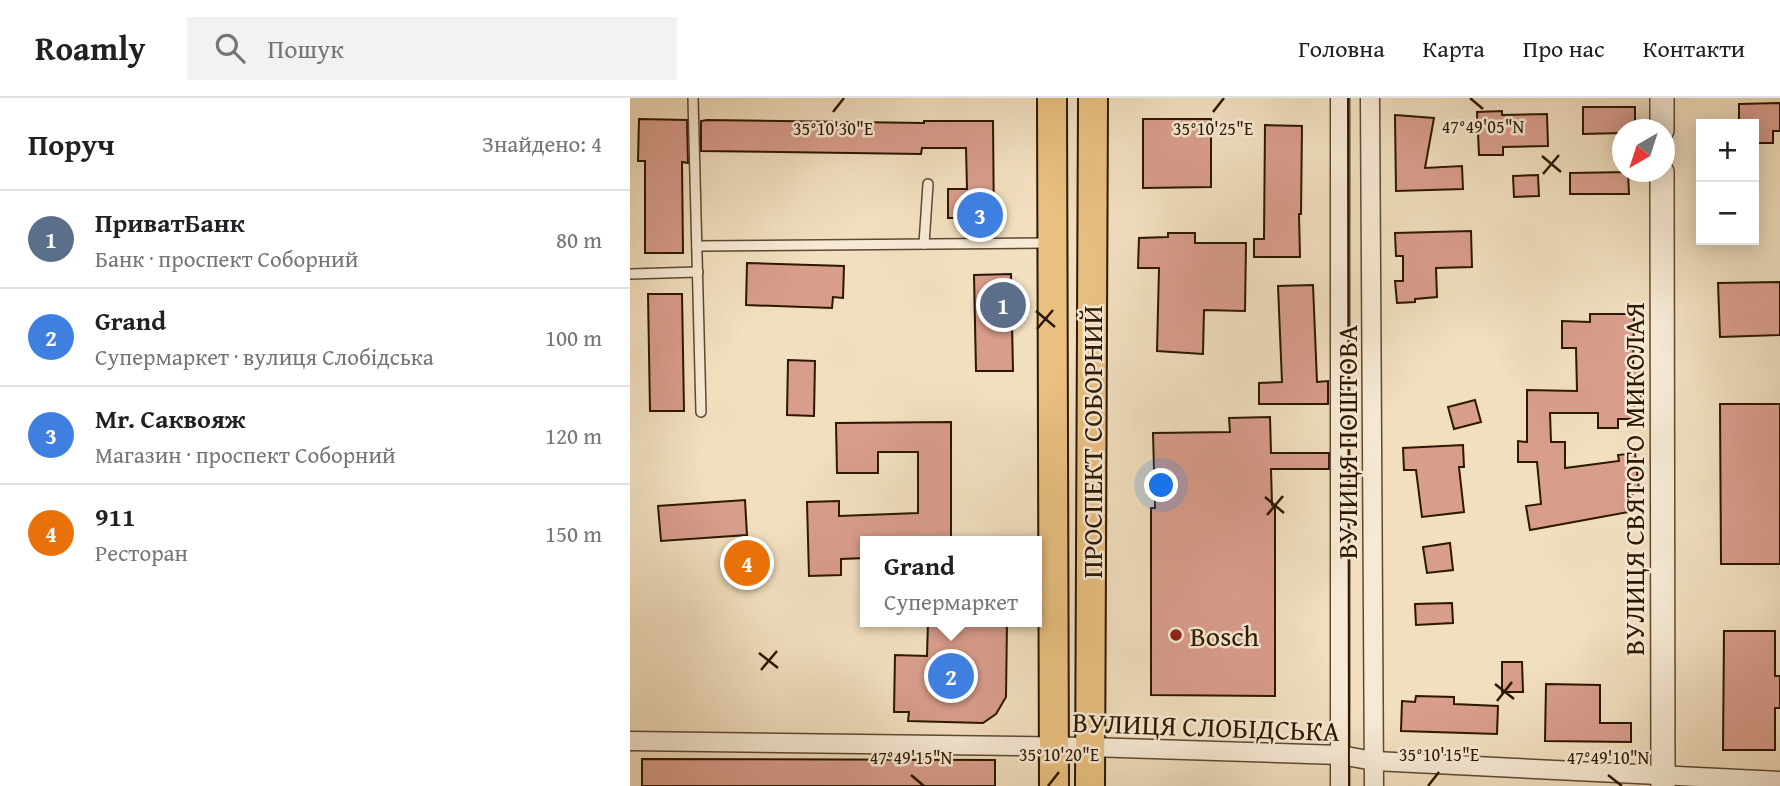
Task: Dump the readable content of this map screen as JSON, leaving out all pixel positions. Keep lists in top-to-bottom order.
{
  "streets": {
    "main road": ["ПРОСПЕКТ СОБОРНИЙ"],
    "street": ["ВУЛИЦЯ ПОШТОВА", "ВУЛИЦЯ СВЯТОГО МИКОЛАЯ", "ВУЛИЦЯ СЛОБІДСЬКА"]
  },
  "crossings": [
    ["ПРОСПЕКТ СОБОРНИЙ", "ВУЛИЦЯ СЛОБІДСЬКА"],
    ["ВУЛИЦЯ ПОШТОВА", "ВУЛИЦЯ СЛОБІДСЬКА"],
    ["ВУЛИЦЯ СВЯТОГО МИКОЛАЯ", "ВУЛИЦЯ СЛОБІДСЬКА"]
  ],
  "places": ["Bosch"],
  "north": "bottom left",
  "page": {
    "header": "Roamly",
    "search": "Пошук",
    "nav": [
      "Головна",
      "Карта",
      "Про нас",
      "Контакти"
    ],
    "heading": ["Поруч", "Знайдено: 4"],
    "map_buttons": ["+", "−"],
    "pins": [
      "3",
      "1",
      "4",
      "2"
    ],
    "list": [
      {
        "mark": "1",
        "name": "ПриватБанк",
        "note": "Банк · проспект Соборний",
        "value": "80 m"
      },
      {
        "mark": "2",
        "name": "Grand",
        "note": "Супермаркет · вулиця Слобідська",
        "value": "100 m"
      },
      {
        "mark": "3",
        "name": "Mr. Cаквояж",
        "note": "Магазин · проспект Соборний",
        "value": "120 m"
      },
      {
        "mark": "4",
        "name": "911",
        "note": "Ресторан",
        "value": "150 m"
      }
    ],
    "popup": ["Grand", "Супермаркет"]
  },
  "coordinates": [
    "47°49'05\"N",
    "35°10'30\"E",
    "35°10'25\"E",
    "35°10'20\"E",
    "35°10'15\"E",
    "47°49'15\"N",
    "47°49'10\"N"
  ]
}
